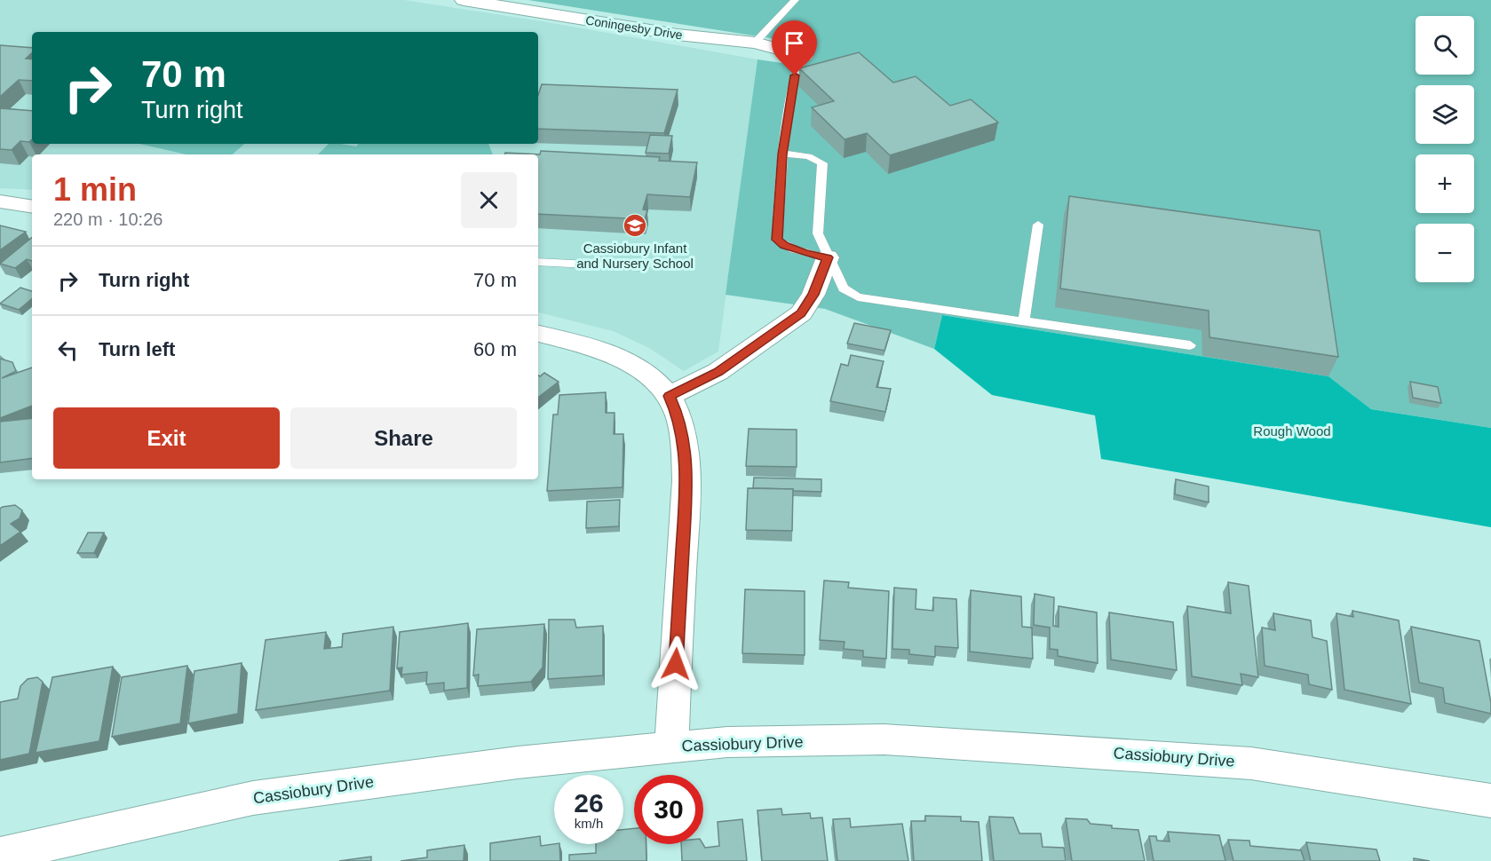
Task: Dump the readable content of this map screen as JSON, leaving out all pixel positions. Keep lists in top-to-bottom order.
{
  "streets": {
    "street": ["Coningesby Drive", "Cassiobury Drive"]
  },
  "parks": ["Rough Wood"],
  "places": {
    "school or university": ["Cassiobury Infant and Nursery School"]
  },
  "page": {
    "map_buttons": ["+", "−"],
    "turn": ["70 m", "Turn right"],
    "heading": ["1 min", "220 m · 10:26"],
    "list": [
      {
        "name": "Turn right",
        "value": "70 m"
      },
      {
        "name": "Turn left",
        "value": "60 m"
      }
    ],
    "buttons": ["Exit", "Share"],
    "speed": "26 km/h",
    "limit": "30"
  }
}
